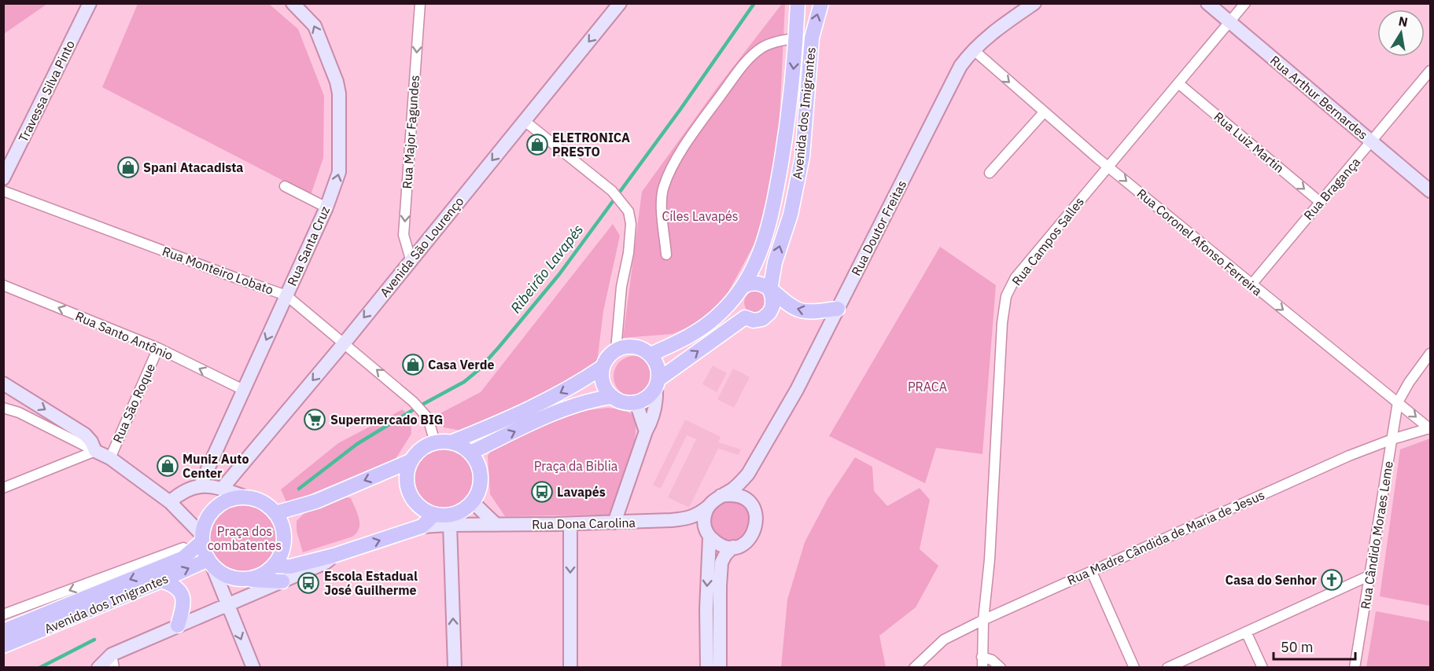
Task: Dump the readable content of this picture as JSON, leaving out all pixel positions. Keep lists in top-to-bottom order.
{
  "streets": {
    "main road": ["Avenida dos Imigrantes"],
    "street": [
      "Travessa Silva Pinto",
      "Rua Arthur Bernardes",
      "Rua Major Fagundes",
      "Rua Luiz Martin",
      "Rua Bragança",
      "Rua Doutor Freitas",
      "Rua Campos Salles",
      "Rua Coronel Afonso Ferreira",
      "Rua Santa Cruz",
      "Avenida São Lourenço",
      "Rua Monteiro Lobato",
      "Rua Santo Antônio",
      "Rua São Roque",
      "Rua Dona Carolina",
      "Rua Cândido Moraes Leme",
      "Rua Madre Cândida de Maria de Jesus"
    ]
  },
  "crossings": [
    ["Rua Arthur Bernardes", "Rua Bragança"],
    ["Rua Arthur Bernardes", "Rua Campos Salles"],
    ["Rua Major Fagundes", "Avenida São Lourenço"],
    ["Rua Luiz Martin", "Rua Bragança"],
    ["Rua Luiz Martin", "Rua Campos Salles"],
    ["Rua Bragança", "Rua Coronel Afonso Ferreira"],
    ["Rua Doutor Freitas", "Rua Coronel Afonso Ferreira"],
    ["Rua Doutor Freitas", "Rua Dona Carolina"],
    ["Rua Campos Salles", "Rua Coronel Afonso Ferreira"],
    ["Rua Campos Salles", "Rua Madre Cândida de Maria de Jesus"],
    ["Rua Coronel Afonso Ferreira", "Rua Cândido Moraes Leme"],
    ["Rua Coronel Afonso Ferreira", "Rua Madre Cândida de Maria de Jesus"],
    ["Rua Santa Cruz", "Rua Monteiro Lobato"],
    ["Rua Santa Cruz", "Rua Santo Antônio"],
    ["Avenida São Lourenço", "Rua Monteiro Lobato"],
    ["Rua Monteiro Lobato", "Rua Dona Carolina"],
    ["Rua Santo Antônio", "Rua São Roque"],
    ["Rua Cândido Moraes Leme", "Rua Madre Cândida de Maria de Jesus"]
  ],
  "one_way": [
    "Rua Major Fagundes",
    "Rua Luiz Martin",
    "Rua Coronel Afonso Ferreira",
    "Avenida São Lourenço",
    "Rua Santo Antônio"
  ],
  "water": ["Ribeirão Lavapés"],
  "parks": [
    "Cíles Lavapés",
    "PRACA",
    "Praça da Biblia",
    "Praça dos combatentes"
  ],
  "places": {
    "shop": [
      "ELETRONICA PRESTO",
      "Spani Atacadista",
      "Casa Verde",
      "Muniz Auto Center"
    ],
    "supermarket": ["Supermercado BIG"],
    "bus stop": ["Lavapés", "Escola Estadual José Guilherme"],
    "church": ["Casa do Senhor"]
  },
  "scale_bar": "50 m",
  "north": "top"
}
